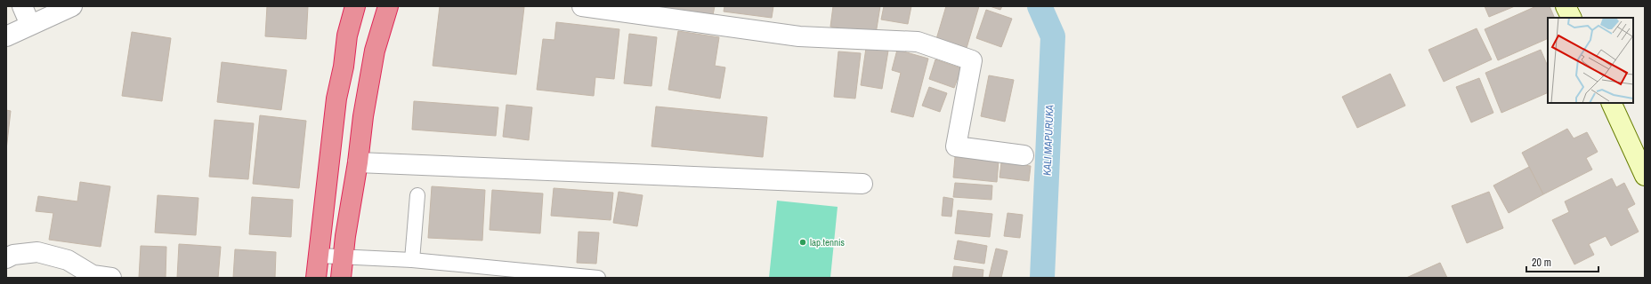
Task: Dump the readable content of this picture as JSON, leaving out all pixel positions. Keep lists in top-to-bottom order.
{
  "water": ["KALI MAPURUKA"],
  "places": ["lap.tennis"],
  "scale_bar": "20 m"
}
